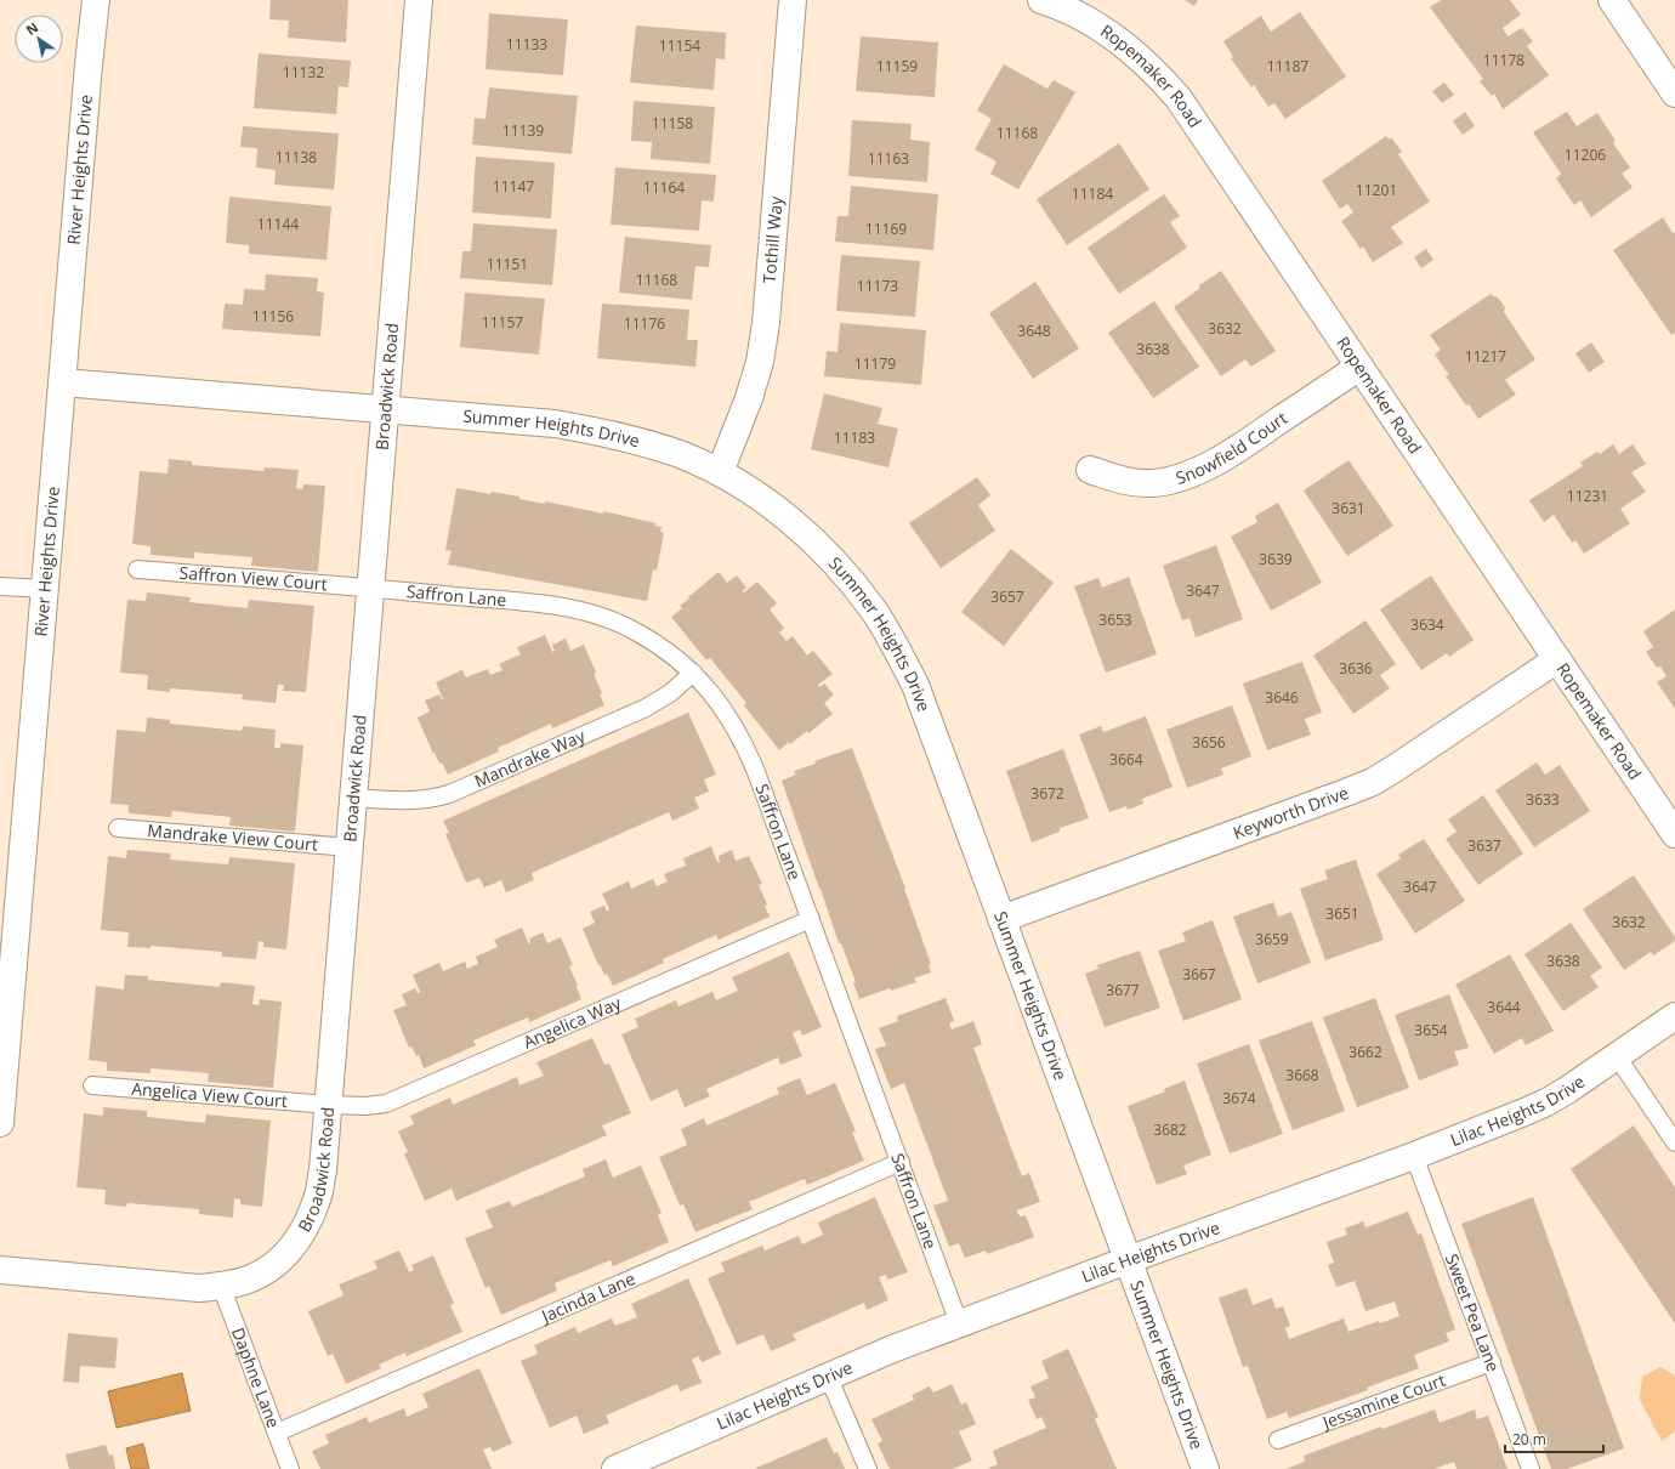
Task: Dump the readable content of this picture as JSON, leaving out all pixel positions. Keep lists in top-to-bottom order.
{
  "streets": {
    "street": [
      "Ropemaker Road",
      "River Heights Drive",
      "Tothill Way",
      "Broadwick Road",
      "Summer Heights Drive",
      "Snowfield Court",
      "Keyworth Drive",
      "Lilac Heights Drive"
    ],
    "lane": [
      "Saffron View Court",
      "Saffron Lane",
      "Mandrake Way",
      "Mandrake View Court",
      "Angelica Way",
      "Angelica View Court",
      "Jacinda Lane",
      "Sweet Pea Lane",
      "Daphne Lane",
      "Jessamine Court"
    ]
  },
  "crossings": [
    ["Ropemaker Road", "Snowfield Court"],
    ["Ropemaker Road", "Keyworth Drive"],
    ["River Heights Drive", "Summer Heights Drive"],
    ["Tothill Way", "Summer Heights Drive"],
    ["Broadwick Road", "Summer Heights Drive"],
    ["Broadwick Road", "Saffron View Court"],
    ["Broadwick Road", "Saffron Lane"],
    ["Broadwick Road", "Mandrake Way"],
    ["Broadwick Road", "Mandrake View Court"],
    ["Broadwick Road", "Angelica Way"],
    ["Broadwick Road", "Angelica View Court"],
    ["Broadwick Road", "Daphne Lane"],
    ["Summer Heights Drive", "Keyworth Drive"],
    ["Summer Heights Drive", "Lilac Heights Drive"],
    ["Saffron View Court", "Saffron Lane"],
    ["Saffron Lane", "Mandrake Way"],
    ["Saffron Lane", "Angelica Way"],
    ["Saffron Lane", "Lilac Heights Drive"],
    ["Saffron Lane", "Jacinda Lane"],
    ["Angelica Way", "Angelica View Court"],
    ["Lilac Heights Drive", "Sweet Pea Lane"],
    ["Jacinda Lane", "Daphne Lane"],
    ["Sweet Pea Lane", "Jessamine Court"]
  ],
  "house_numbers": [
    "11133",
    "11154",
    "11178",
    "11159",
    "11187",
    "11132",
    "11158",
    "11139",
    "11168",
    "11206",
    "11138",
    "11163",
    "11147",
    "11164",
    "11201",
    "11184",
    "11144",
    "11169",
    "11151",
    "11168",
    "11173",
    "11156",
    "11157",
    "11176",
    "3632",
    "3648",
    "3638",
    "11217",
    "11179",
    "11183",
    "11231",
    "3631",
    "3639",
    "3647",
    "3657",
    "3653",
    "3634",
    "3636",
    "3646",
    "3656",
    "3664",
    "3672",
    "3633",
    "3637",
    "3647",
    "3651",
    "3632",
    "3659",
    "3638",
    "3667",
    "3677",
    "3644",
    "3654",
    "3662",
    "3668",
    "3674",
    "3682"
  ],
  "scale_bar": "20 m",
  "north": "top left"
}
